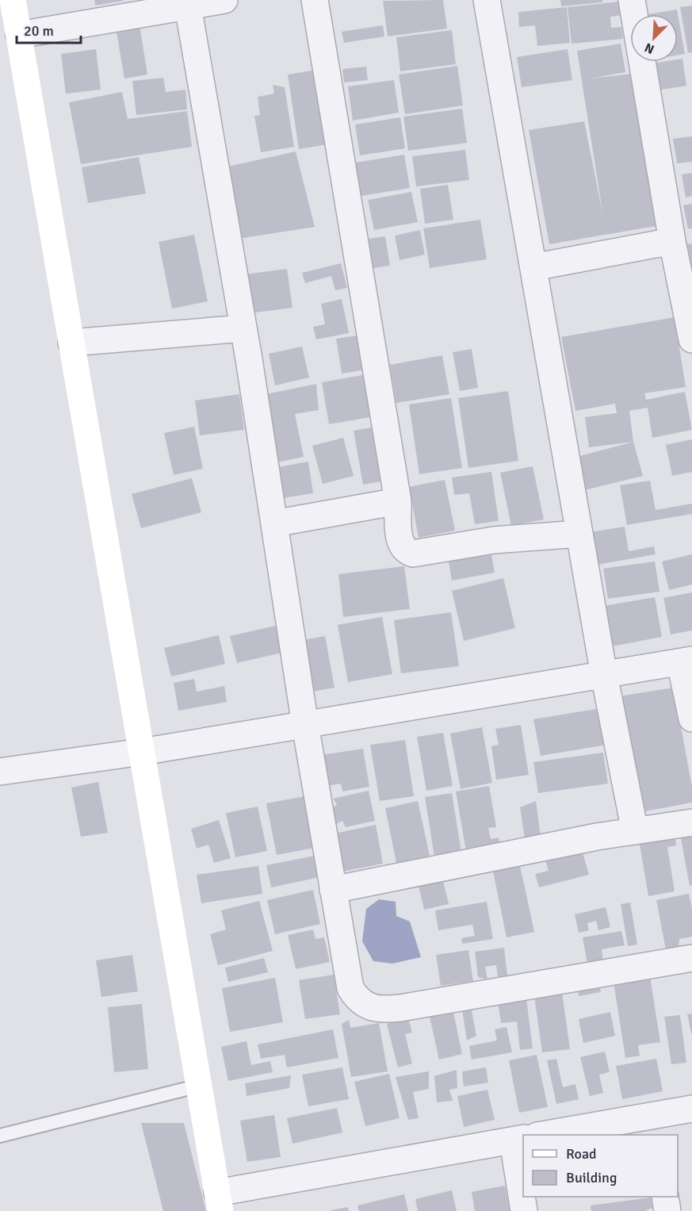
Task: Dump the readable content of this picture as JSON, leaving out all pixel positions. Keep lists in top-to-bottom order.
{
  "legend": ["Road", "Building"],
  "scale_bar": "20 m",
  "north": "bottom left"
}
